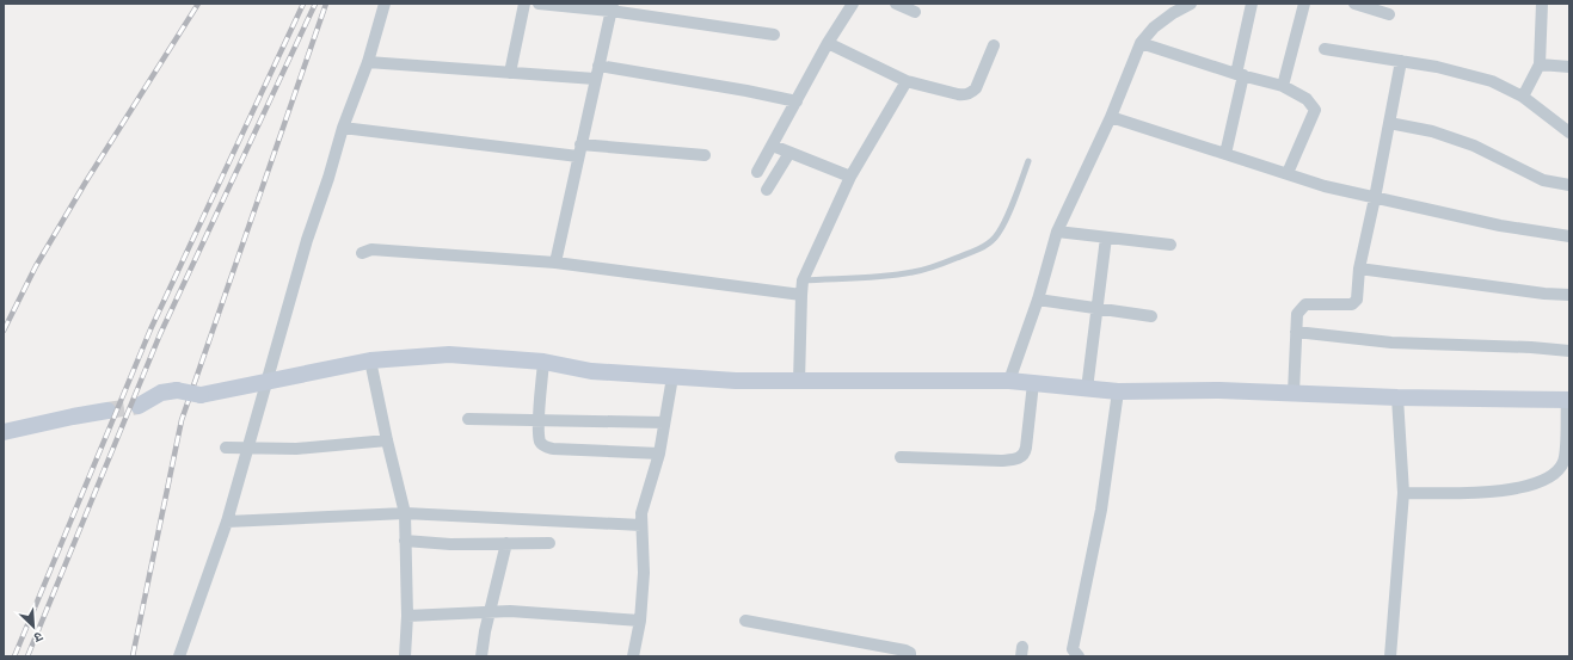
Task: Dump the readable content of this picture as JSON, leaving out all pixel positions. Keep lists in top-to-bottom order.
{
  "north": "bottom right"
}
